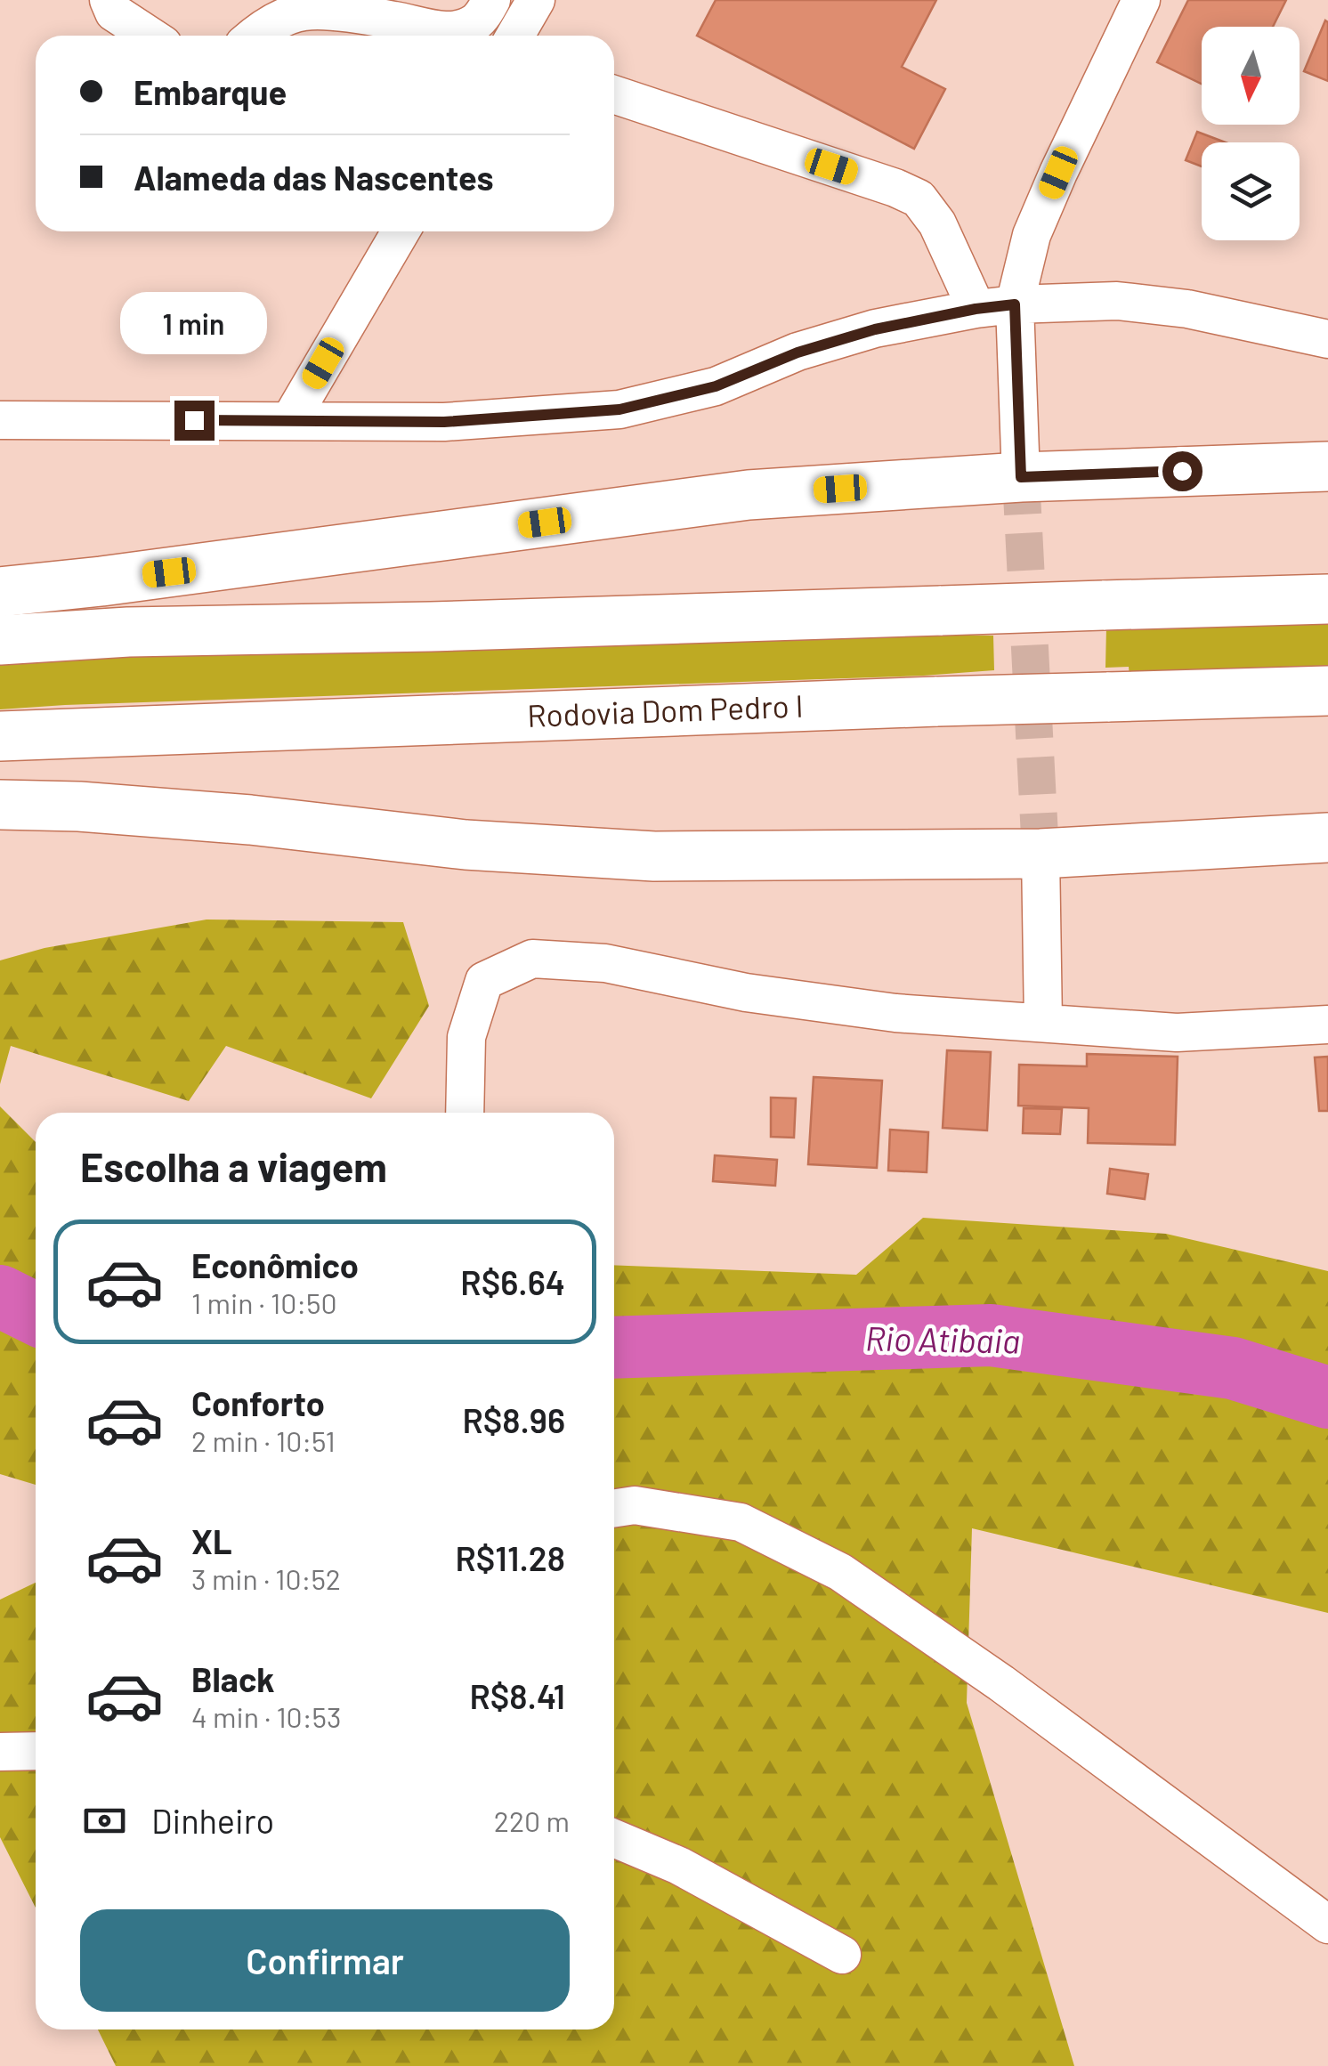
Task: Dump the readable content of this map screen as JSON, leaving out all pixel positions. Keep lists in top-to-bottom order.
{
  "streets": {
    "highway": ["Rodovia Dom Pedro I"]
  },
  "water": ["Rio Atibaia"],
  "north": "bottom",
  "page": {
    "banner": ["Embarque", "Alameda das Nascentes"],
    "bubble": "1 min",
    "heading": "Escolha a viagem",
    "list": [
      {
        "name": "Econômico",
        "note": "1 min · 10:50",
        "value": "R$6.64"
      },
      {
        "name": "Conforto",
        "note": "2 min · 10:51",
        "value": "R$8.96"
      },
      {
        "name": "XL",
        "note": "3 min · 10:52",
        "value": "R$11.28"
      },
      {
        "name": "Black",
        "note": "4 min · 10:53",
        "value": "R$8.41"
      }
    ],
    "pay": ["Dinheiro", "220 m"],
    "buttons": "Confirmar"
  }
}
